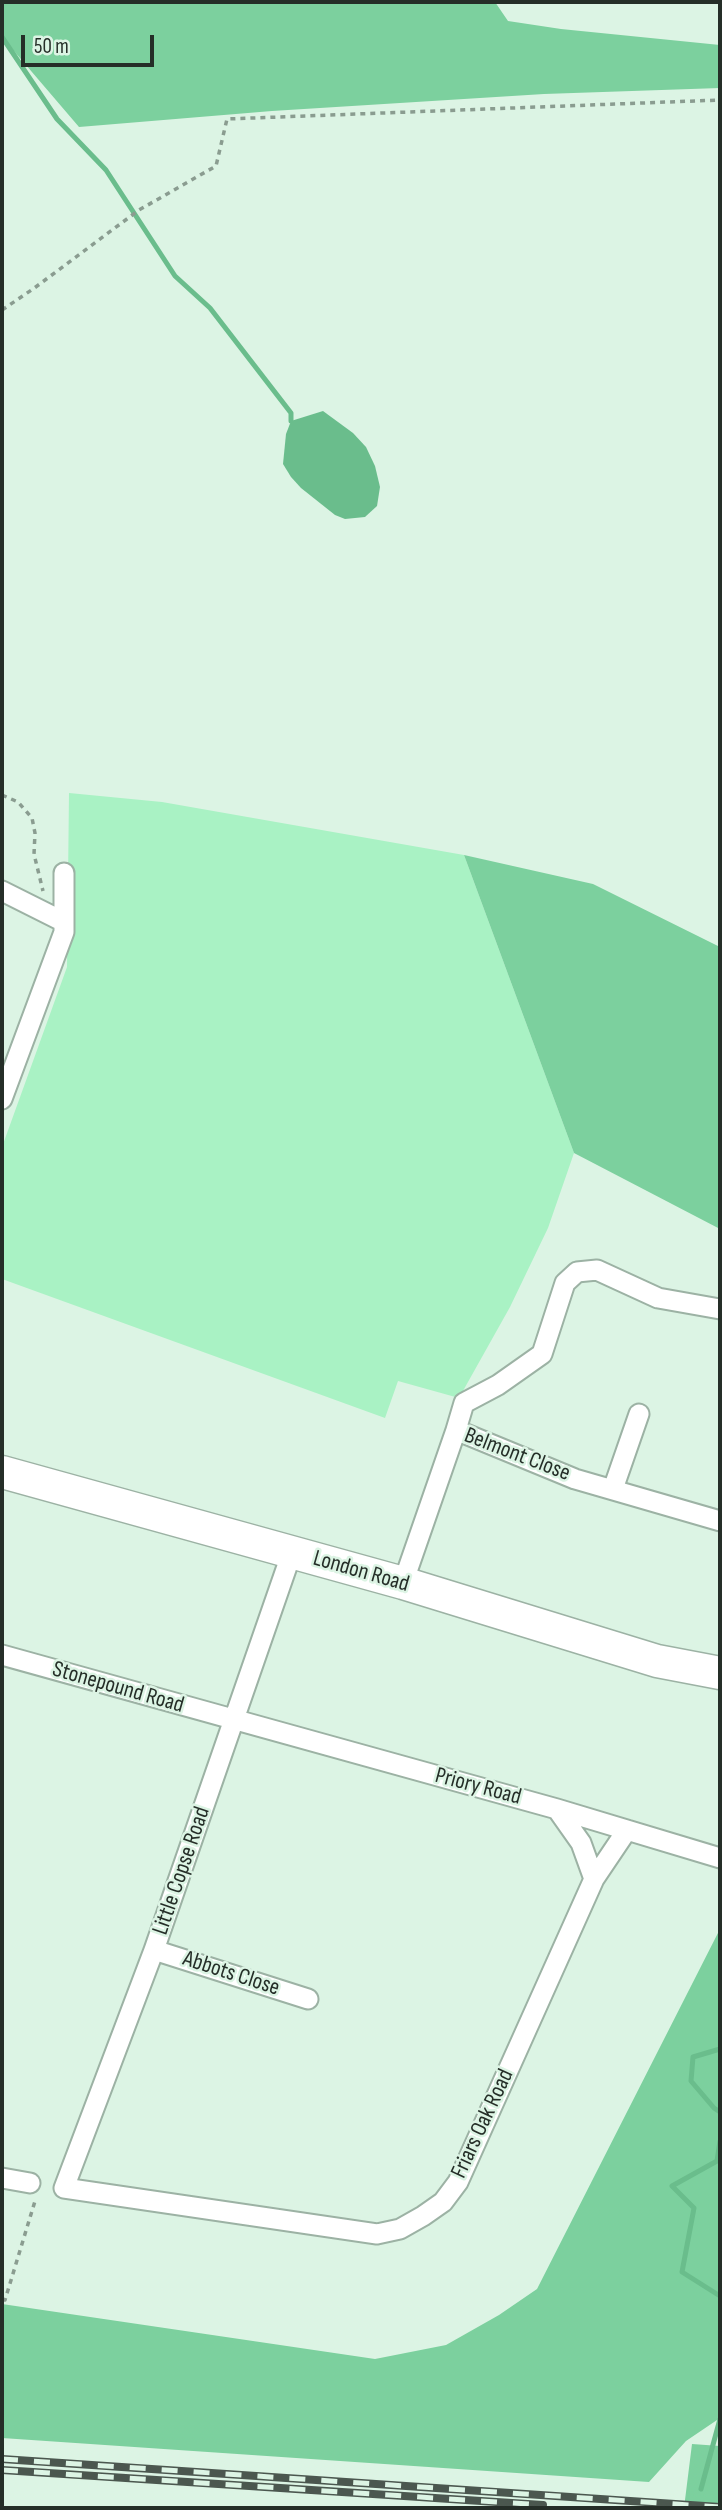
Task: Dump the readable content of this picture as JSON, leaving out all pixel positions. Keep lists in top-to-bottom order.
{
  "streets": {
    "main road": ["London Road"],
    "street": [
      "Belmont Close",
      "Stonepound Road",
      "Priory Road",
      "Little Copse Road",
      "Abbots Close",
      "Friars Oak Road"
    ]
  },
  "crossings": [
    ["Belmont Close", "London Road"],
    ["London Road", "Little Copse Road"],
    ["Stonepound Road", "Priory Road"],
    ["Stonepound Road", "Little Copse Road"],
    ["Priory Road", "Little Copse Road"],
    ["Priory Road", "Friars Oak Road"],
    ["Little Copse Road", "Abbots Close"],
    ["Little Copse Road", "Friars Oak Road"]
  ],
  "scale_bar": "50 m"
}
